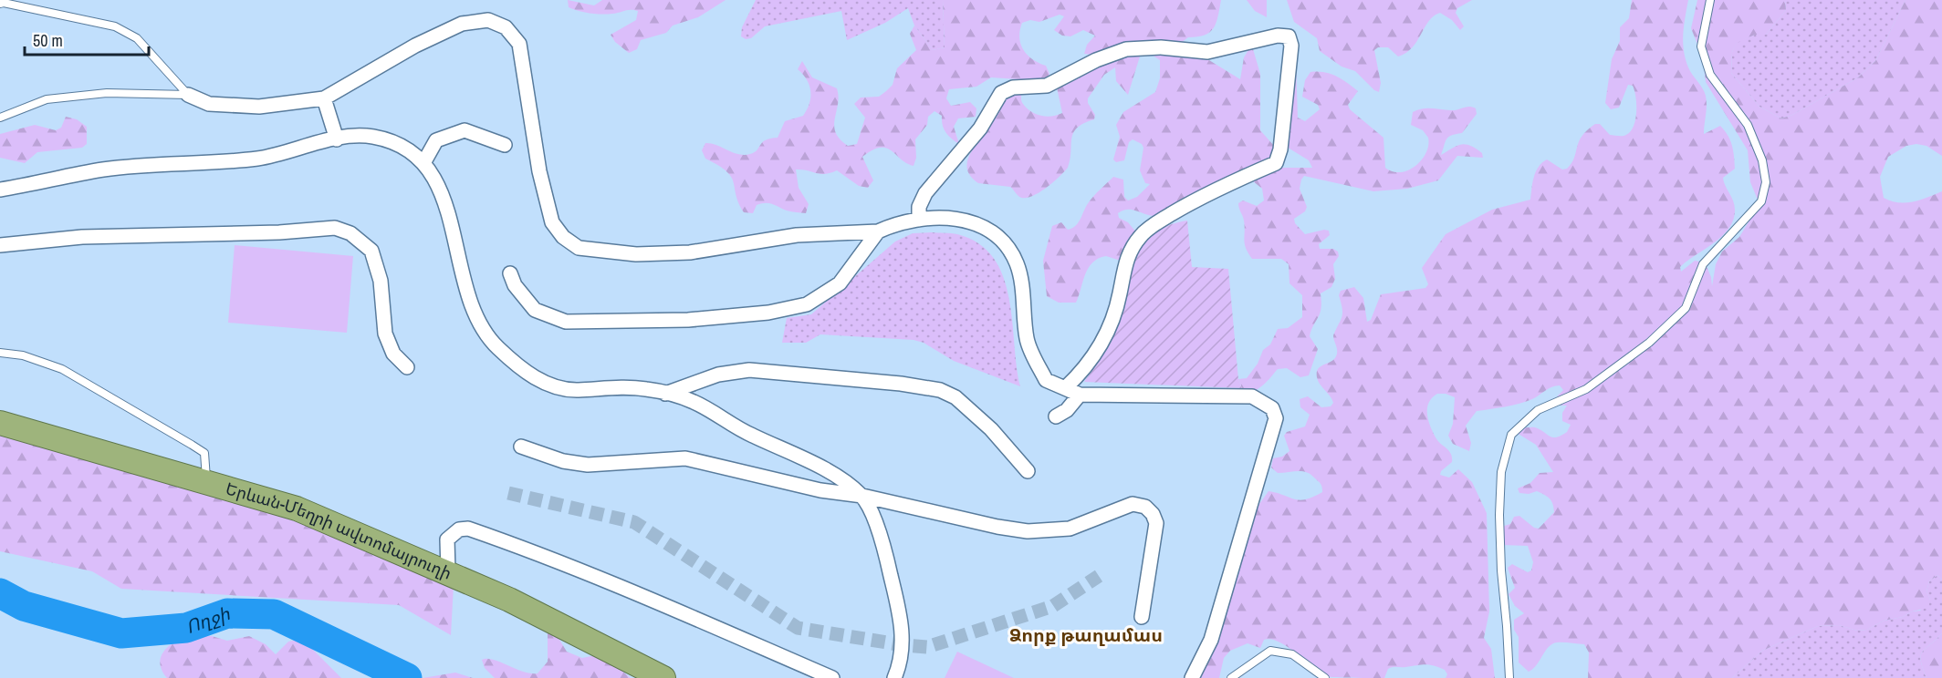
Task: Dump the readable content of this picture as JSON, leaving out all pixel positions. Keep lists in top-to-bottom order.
{
  "streets": {
    "highway": ["Երևան-Մեղրի ավտոմայրուղի"]
  },
  "districts": ["Ձորք թաղամաս"],
  "water": ["Ողջի"],
  "scale_bar": "50 m"
}
